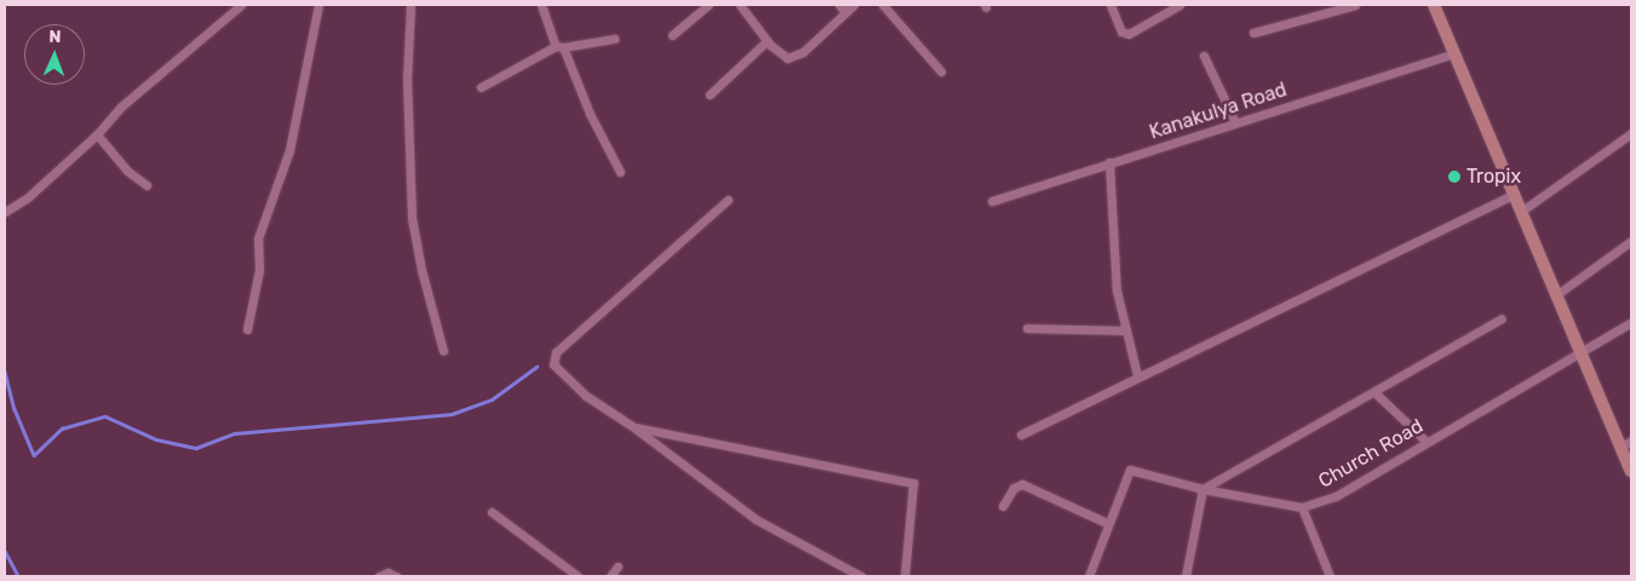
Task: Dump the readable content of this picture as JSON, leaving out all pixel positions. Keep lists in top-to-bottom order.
{
  "streets": {
    "street": ["Kanakulya Road", "Church Road"]
  },
  "places": ["Tropix"],
  "north": "top"
}
